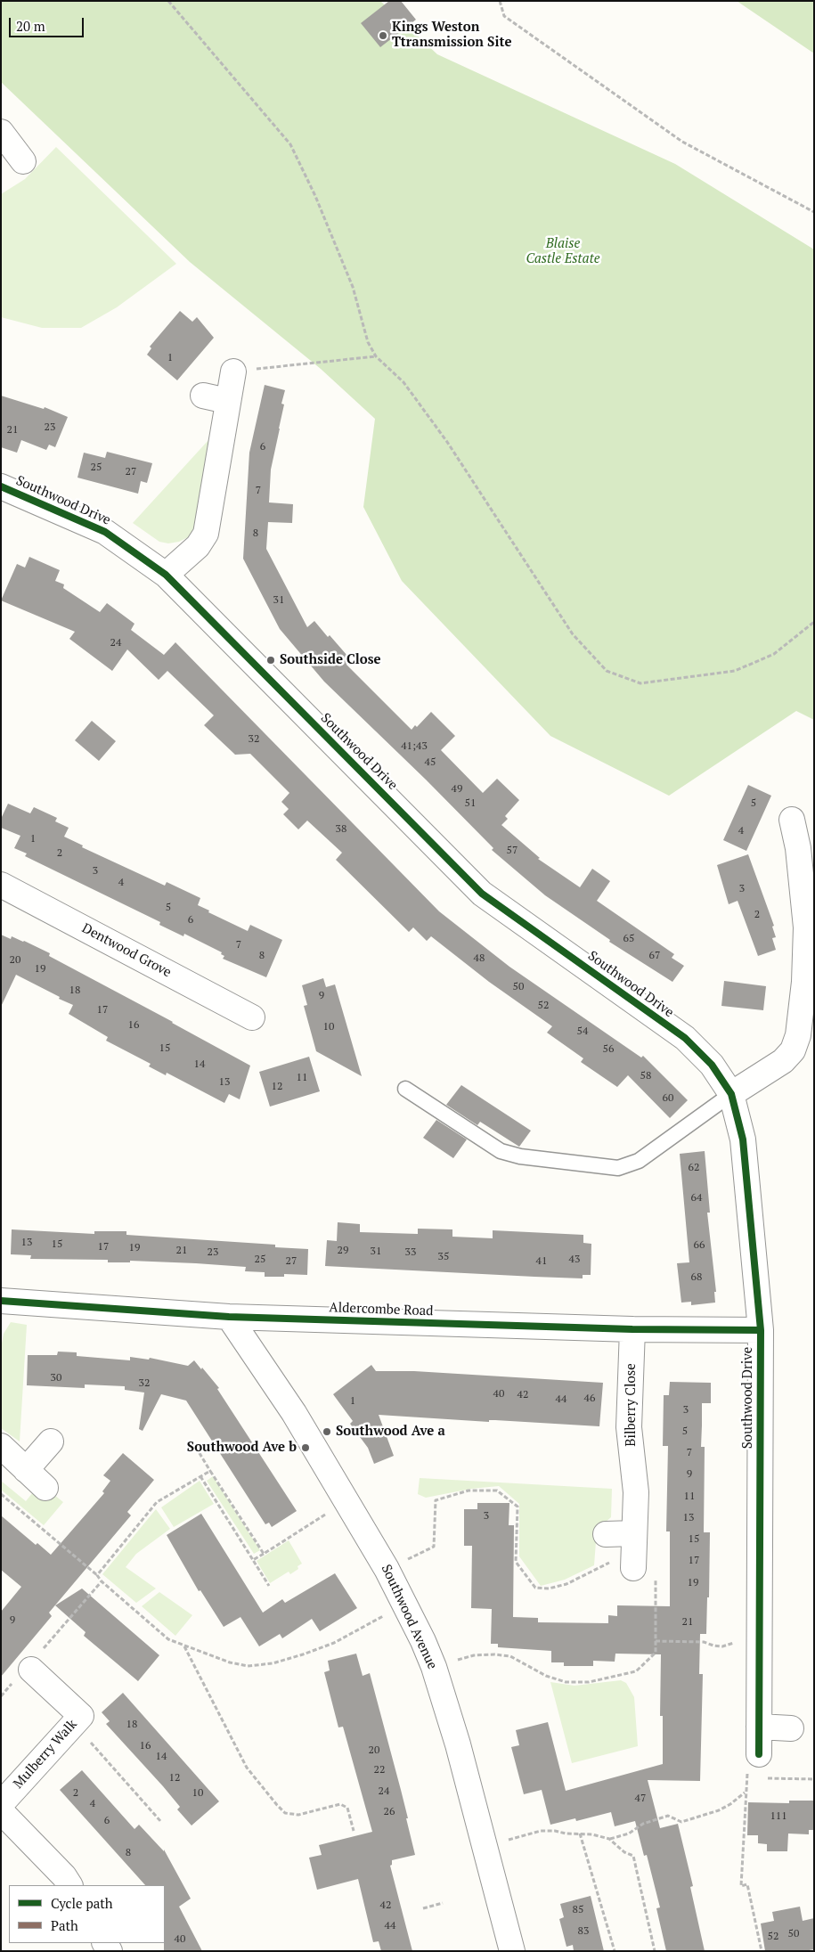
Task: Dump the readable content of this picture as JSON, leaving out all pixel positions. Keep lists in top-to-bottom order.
{
  "streets": {
    "street": [
      "Southwood Drive",
      "Dentwood Grove",
      "Aldercombe Road",
      "Bilberry Close",
      "Southwood Avenue",
      "Mulberry Walk"
    ]
  },
  "crossings": [
    ["Southwood Drive", "Aldercombe Road"],
    ["Aldercombe Road", "Bilberry Close"],
    ["Aldercombe Road", "Southwood Avenue"]
  ],
  "parks": ["Blaise Castle Estate"],
  "places": [
    "Kings Weston Ttransmission Site",
    "Southside Close",
    "Southwood Ave a",
    "Southwood Ave b"
  ],
  "house_numbers": [
    "1",
    "23",
    "21",
    "6",
    "25",
    "27",
    "7",
    "8",
    "31",
    "24",
    "32",
    "41;43",
    "45",
    "49",
    "51",
    "5",
    "38",
    "4",
    "1",
    "57",
    "2",
    "3",
    "4",
    "3",
    "5",
    "2",
    "6",
    "65",
    "7",
    "8",
    "67",
    "48",
    "20",
    "19",
    "50",
    "18",
    "9",
    "52",
    "17",
    "16",
    "10",
    "54",
    "15",
    "56",
    "14",
    "58",
    "11",
    "13",
    "12",
    "60",
    "62",
    "64",
    "13",
    "15",
    "66",
    "17",
    "19",
    "21",
    "29",
    "31",
    "23",
    "33",
    "35",
    "25",
    "43",
    "27",
    "41",
    "68",
    "30",
    "32",
    "40",
    "42",
    "46",
    "44",
    "1",
    "3",
    "5",
    "7",
    "9",
    "11",
    "3",
    "13",
    "15",
    "17",
    "19",
    "9",
    "21",
    "18",
    "16",
    "20",
    "14",
    "22",
    "12",
    "24",
    "2",
    "10",
    "47",
    "4",
    "26",
    "111",
    "6",
    "8",
    "42",
    "85",
    "44",
    "83",
    "50",
    "52",
    "40"
  ],
  "legend": ["Cycle path", "Path"],
  "scale_bar": "20 m"
}
